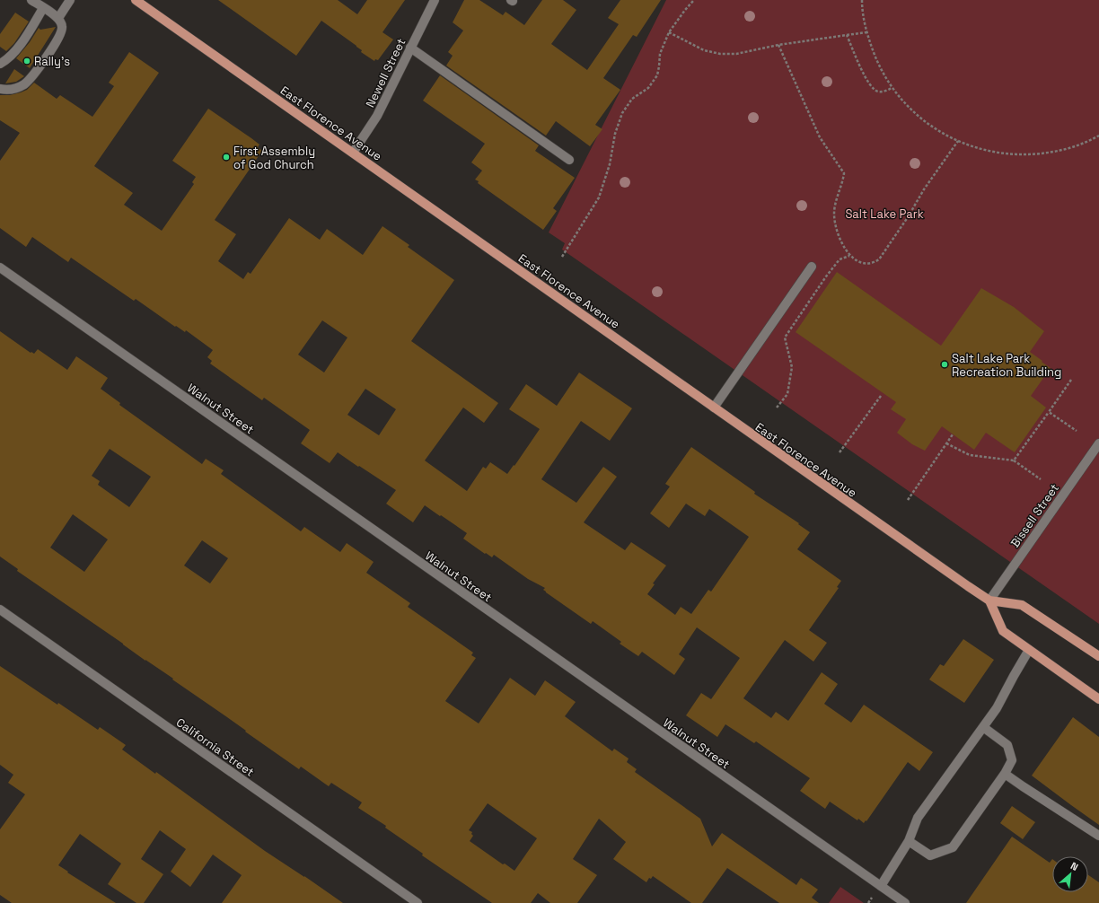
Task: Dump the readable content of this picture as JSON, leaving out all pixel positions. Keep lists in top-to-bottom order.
{
  "streets": {
    "main road": ["East Florence Avenue"],
    "street": [
      "Newell Street",
      "Walnut Street",
      "Bissell Street",
      "California Street"
    ]
  },
  "crossings": [
    ["Newell Street", "East Florence Avenue"],
    ["East Florence Avenue", "Bissell Street"]
  ],
  "parks": ["Salt Lake Park"],
  "places": ["Rally's", "First Assembly of God Church", "Salt Lake Park Recreation Building"],
  "north": "top right"
}
